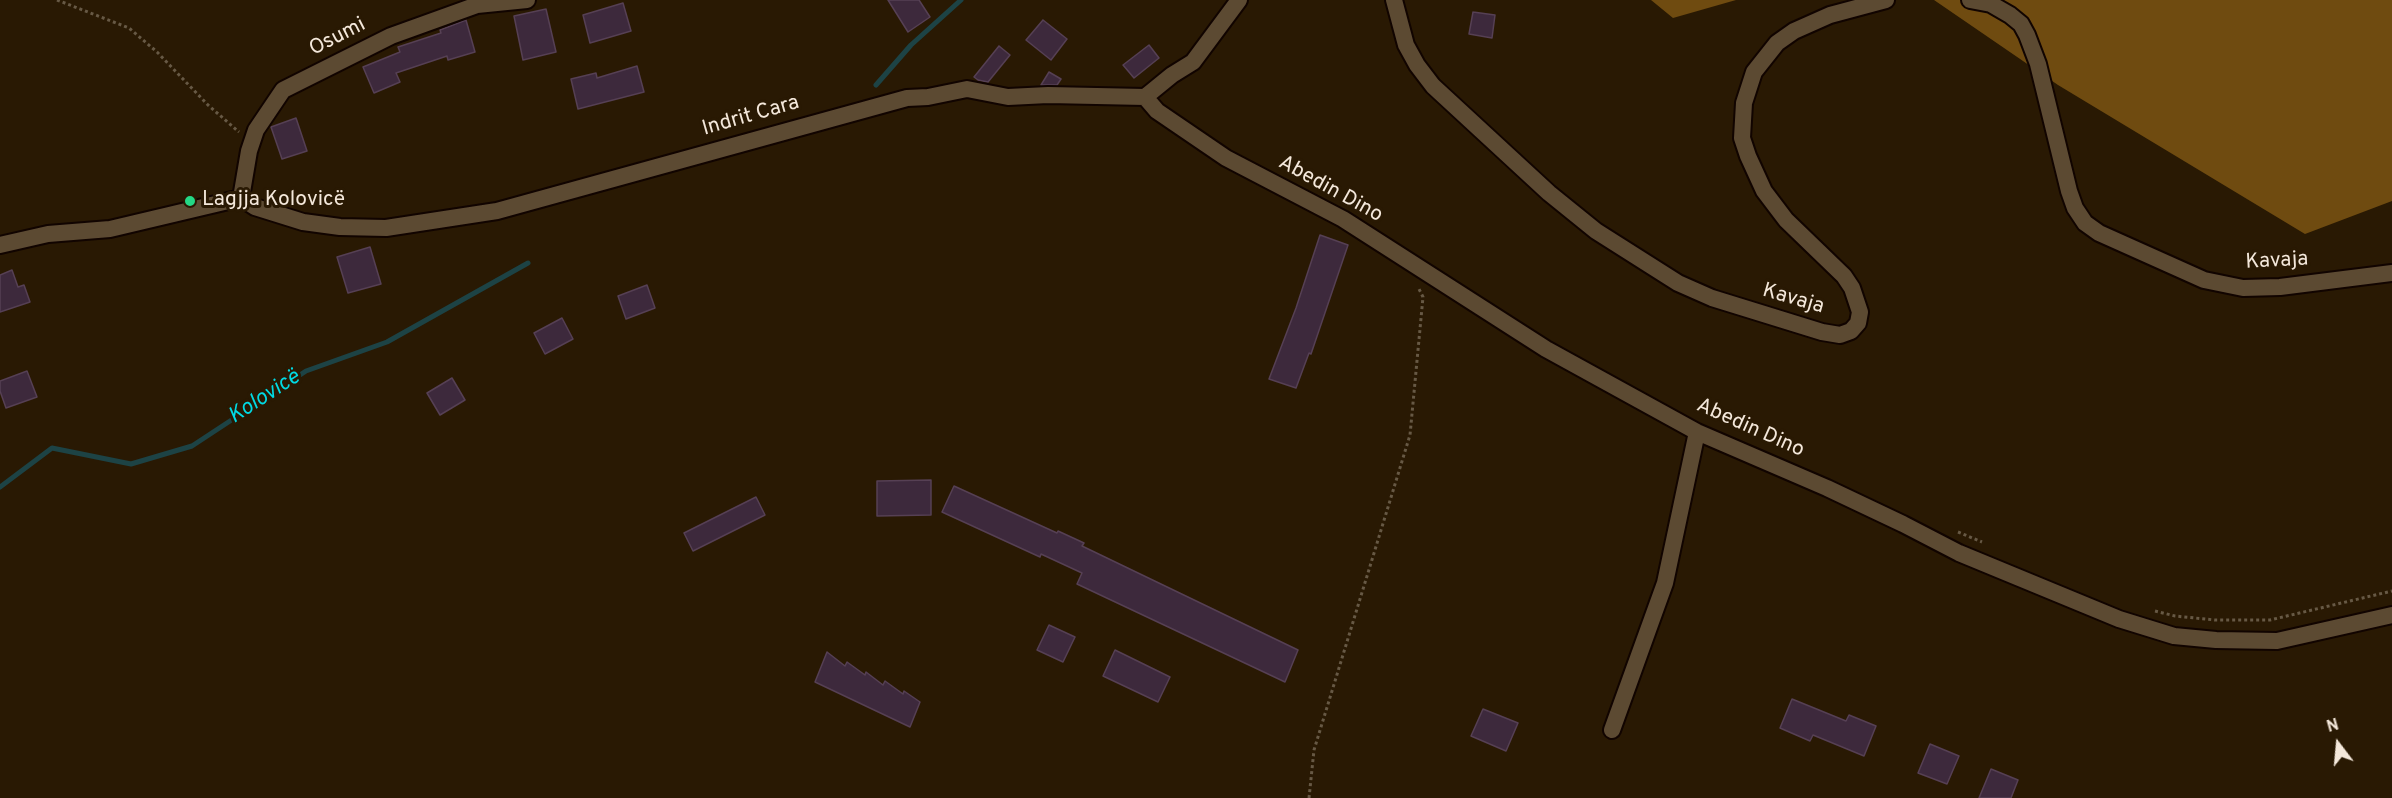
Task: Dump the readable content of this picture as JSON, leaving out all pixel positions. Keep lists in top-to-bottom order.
{
  "streets": {
    "street": [
      "Osumi",
      "Indrit Cara",
      "Abedin Dino",
      "Kavaja"
    ]
  },
  "crossings": [
    ["Osumi", "Indrit Cara"],
    ["Indrit Cara", "Abedin Dino"]
  ],
  "water": ["Kolovicë"],
  "places": ["Lagjja Kolovicë"],
  "north": "top"
}
